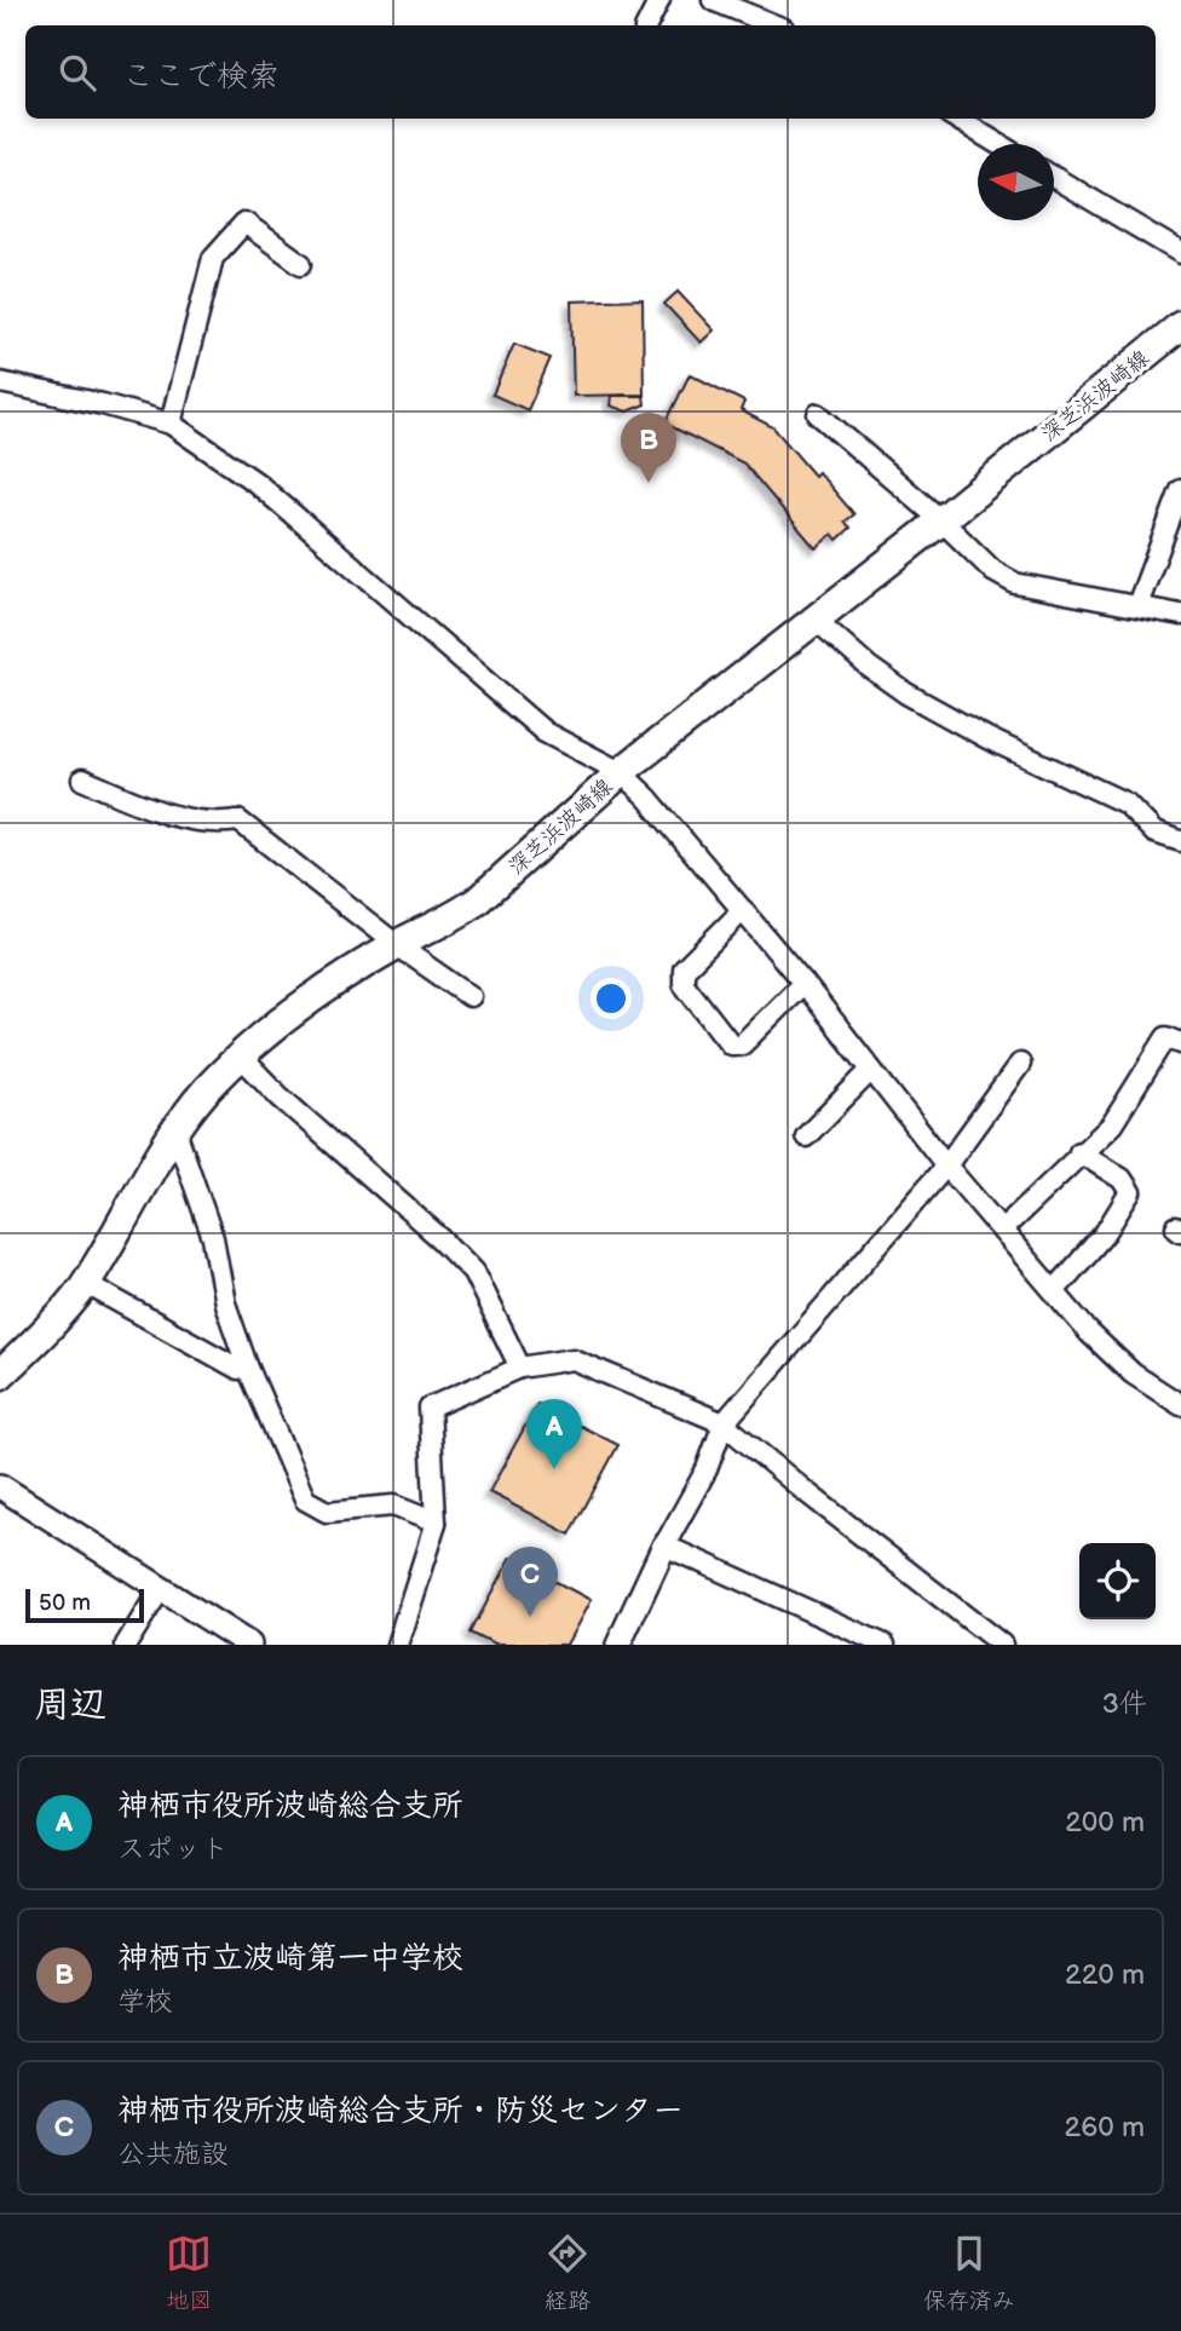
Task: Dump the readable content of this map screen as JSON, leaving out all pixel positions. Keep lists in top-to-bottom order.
{
  "streets": {
    "main road": ["深芝浜波崎線"]
  },
  "scale_bar": "50 m",
  "north": "left",
  "page": {
    "search": "ここで検索",
    "pins": ["B", "A", "C"],
    "scale": "50 m",
    "heading": ["周辺", "3件"],
    "list": [
      {
        "mark": "A",
        "name": "神栖市役所波崎総合支所",
        "note": "スポット",
        "value": "200 m"
      },
      {
        "mark": "B",
        "name": "神栖市立波崎第一中学校",
        "note": "学校",
        "value": "220 m"
      },
      {
        "mark": "C",
        "name": "神栖市役所波崎総合支所・防災センター",
        "note": "公共施設",
        "value": "260 m"
      }
    ],
    "nav": ["地図", "経路", "保存済み"]
  }
}
